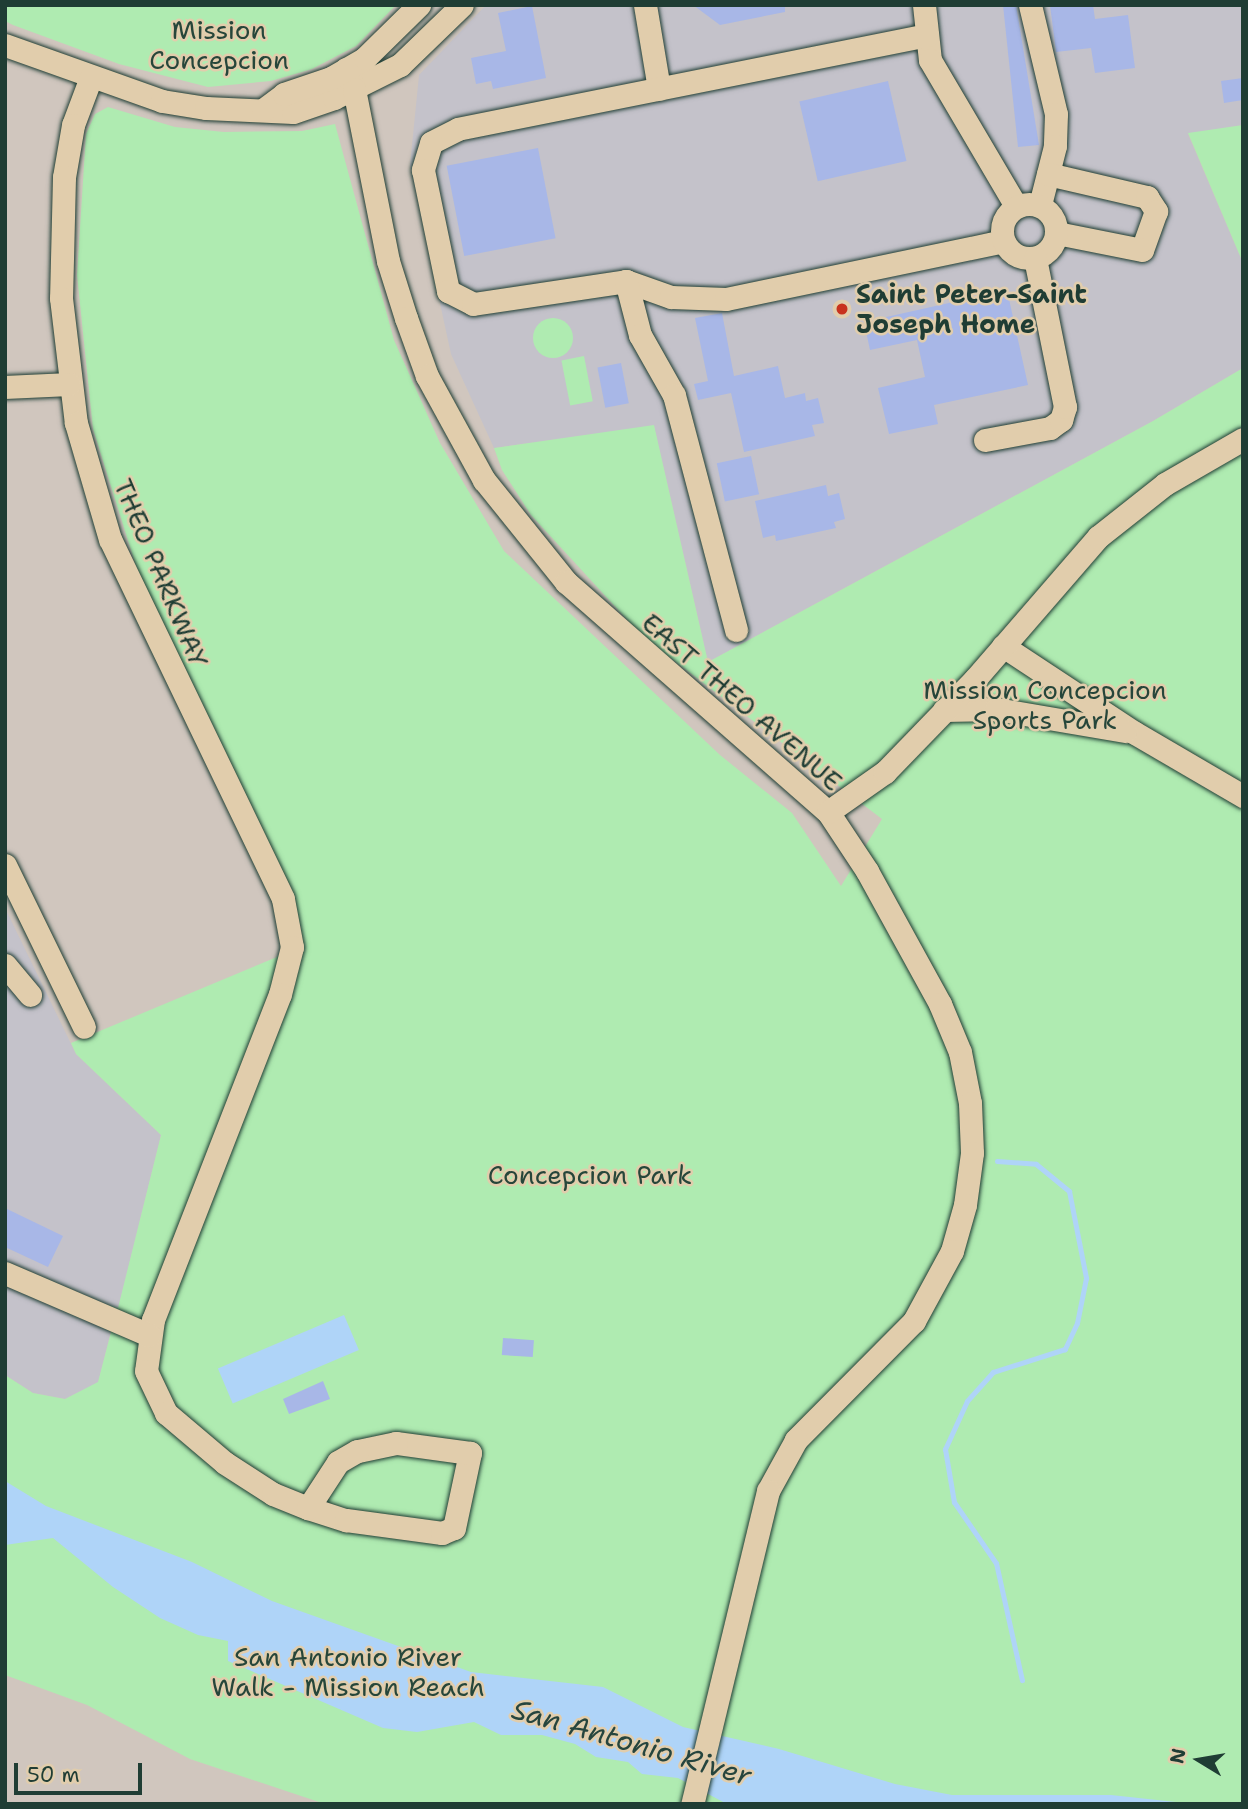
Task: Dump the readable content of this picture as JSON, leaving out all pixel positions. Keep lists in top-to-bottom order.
{
  "streets": {
    "street": ["THEO PARKWAY", "EAST THEO AVENUE"]
  },
  "water": ["San Antonio River"],
  "parks": [
    "Mission Concepcion",
    "Mission Concepcion Sports Park",
    "Concepcion Park",
    "San Antonio River Walk - Mission Reach"
  ],
  "places": ["Saint Peter-Saint Joseph Home"],
  "scale_bar": "50 m",
  "north": "left"
}
